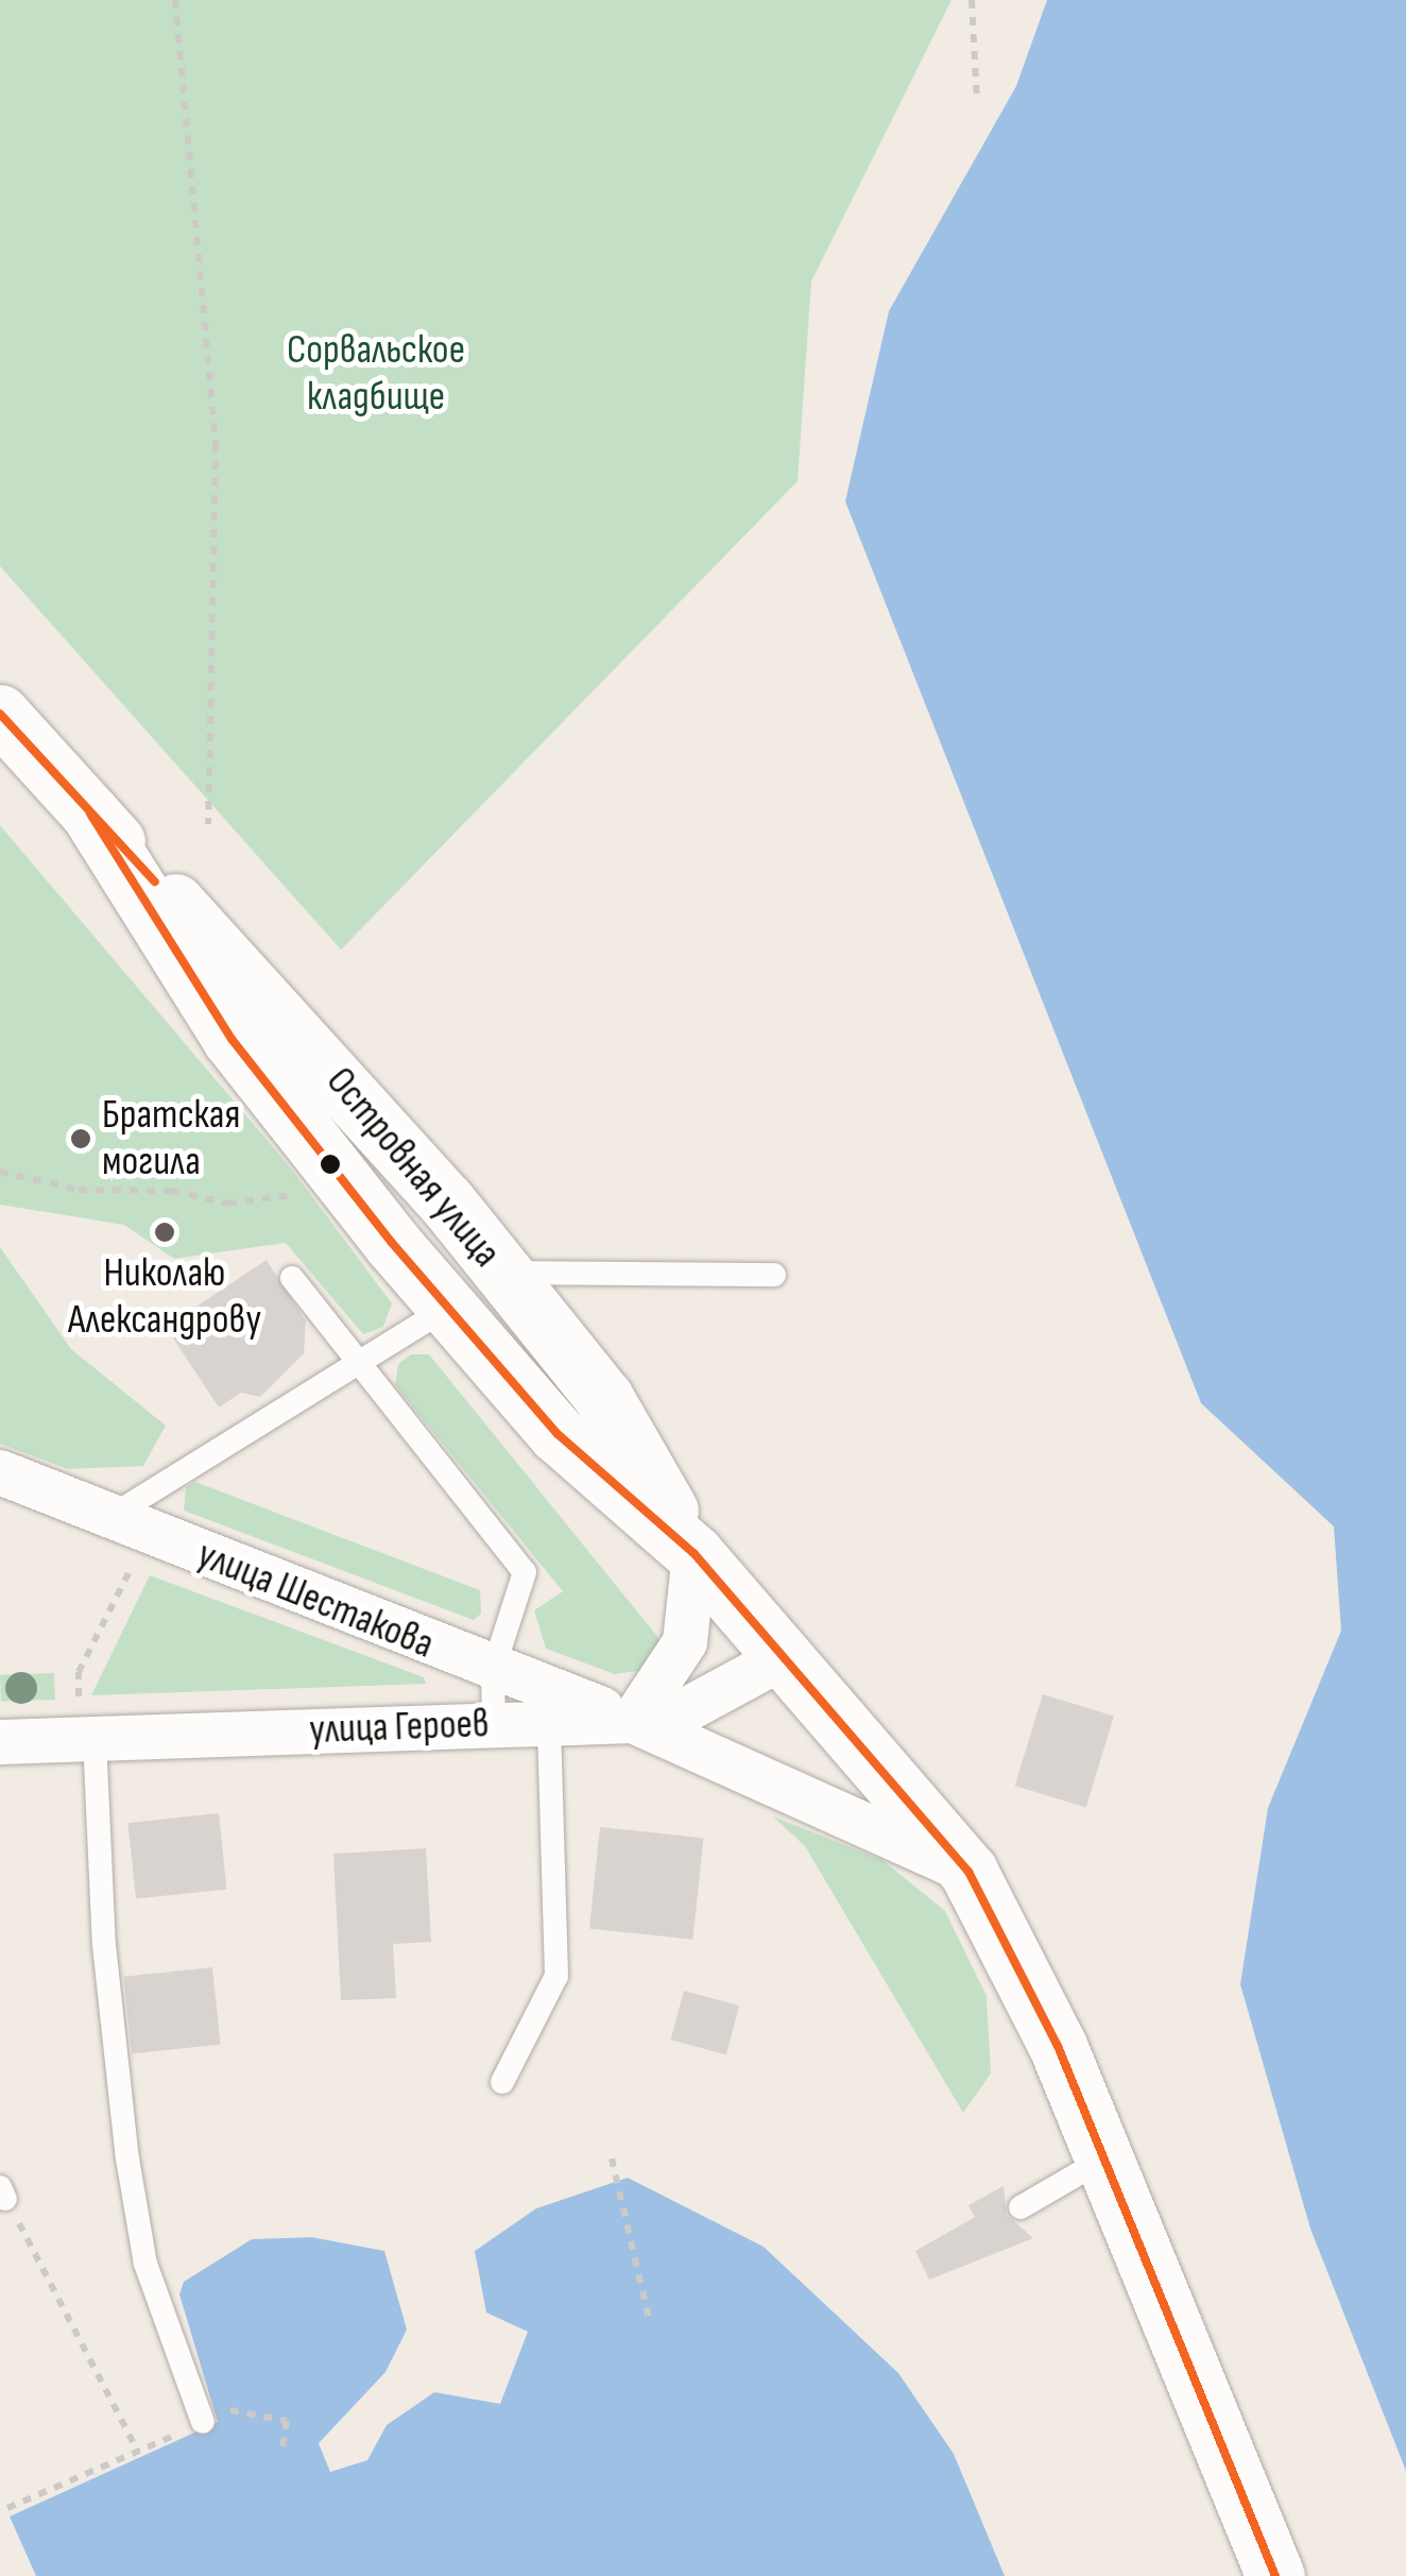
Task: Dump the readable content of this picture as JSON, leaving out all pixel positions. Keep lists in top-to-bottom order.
{
  "streets": {
    "main road": ["Островная улица"],
    "street": ["улица Шестакова", "улица Героев"]
  },
  "crossings": [
    ["Островная улица", "улица Шестакова"],
    ["Островная улица", "улица Героев"],
    ["улица Шестакова", "улица Героев"]
  ],
  "parks": ["Сорвальское кладбище"],
  "places": ["Братская могила", "Николаю Александрову"]
}
